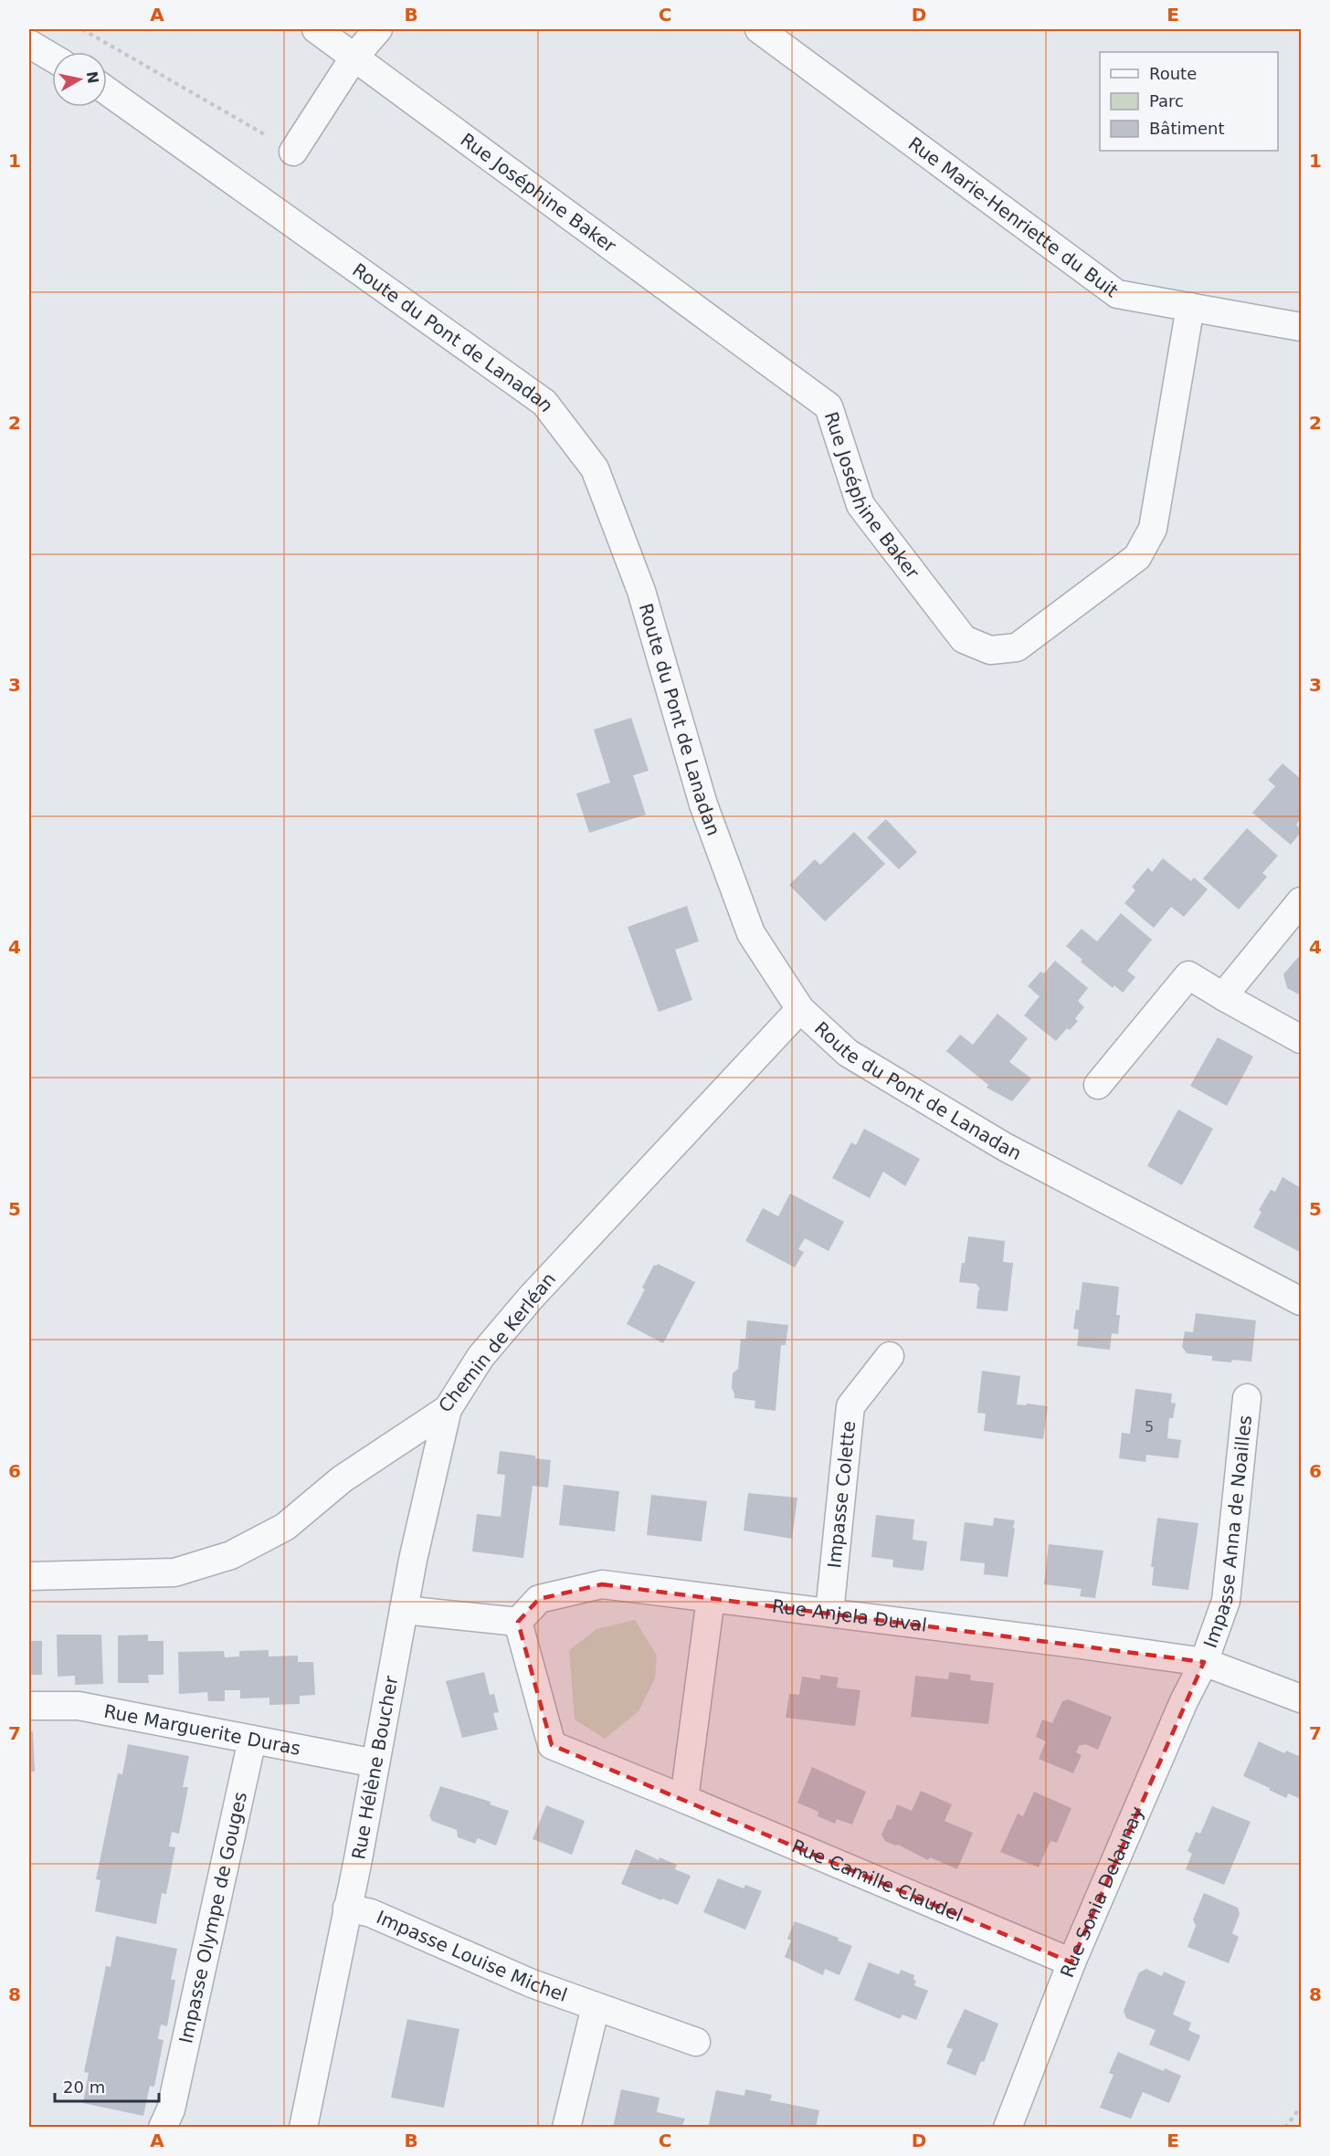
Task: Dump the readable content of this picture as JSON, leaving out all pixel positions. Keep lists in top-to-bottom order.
{
  "streets": {
    "street": [
      "Rue Joséphine Baker",
      "Rue Marie-Henriette du Buit",
      "Route du Pont de Lanadan",
      "Chemin de Kerléan",
      "Impasse Colette",
      "Impasse Anna de Noailles",
      "Rue Anjela Duval",
      "Rue Marguerite Duras",
      "Rue Hélène Boucher",
      "Rue Camille Claudel",
      "Rue Sonia Delaunay",
      "Impasse Olympe de Gouges",
      "Impasse Louise Michel"
    ]
  },
  "crossings": [
    ["Rue Joséphine Baker", "Rue Marie-Henriette du Buit"],
    ["Route du Pont de Lanadan", "Chemin de Kerléan"],
    ["Chemin de Kerléan", "Rue Hélène Boucher"],
    ["Impasse Colette", "Rue Anjela Duval"],
    ["Impasse Anna de Noailles", "Rue Anjela Duval"],
    ["Impasse Anna de Noailles", "Rue Sonia Delaunay"],
    ["Rue Anjela Duval", "Rue Camille Claudel"],
    ["Rue Anjela Duval", "Rue Sonia Delaunay"],
    ["Rue Marguerite Duras", "Rue Hélène Boucher"],
    ["Rue Marguerite Duras", "Impasse Olympe de Gouges"],
    ["Rue Hélène Boucher", "Impasse Louise Michel"],
    ["Rue Camille Claudel", "Rue Sonia Delaunay"]
  ],
  "house_numbers": ["5"],
  "legend": ["Route", "Parc", "Bâtiment"],
  "scale_bar": "20 m",
  "north": "right",
  "grid": {
    "columns": [
      "A",
      "B",
      "C",
      "D",
      "E"
    ],
    "rows": [
      "1",
      "2",
      "3",
      "4",
      "5",
      "6",
      "7",
      "8"
    ]
  }
}
